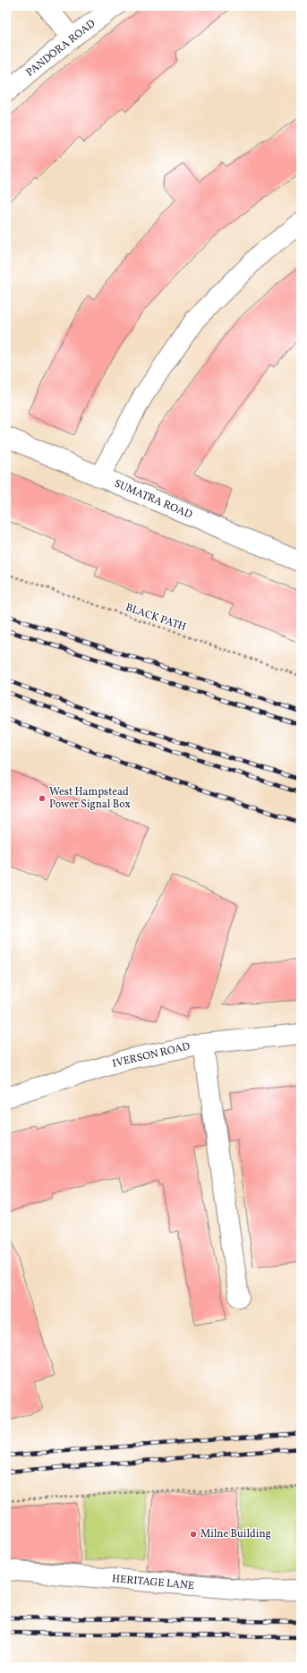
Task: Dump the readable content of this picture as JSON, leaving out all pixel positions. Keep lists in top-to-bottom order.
{
  "streets": {
    "street": [
      "PANDORA ROAD",
      "SUMATRA ROAD",
      "IVERSON ROAD",
      "HERITAGE LANE"
    ],
    "path": ["BLACK PATH"]
  },
  "places": ["West Hampstead Power Signal Box", "Milne Building"]
}
